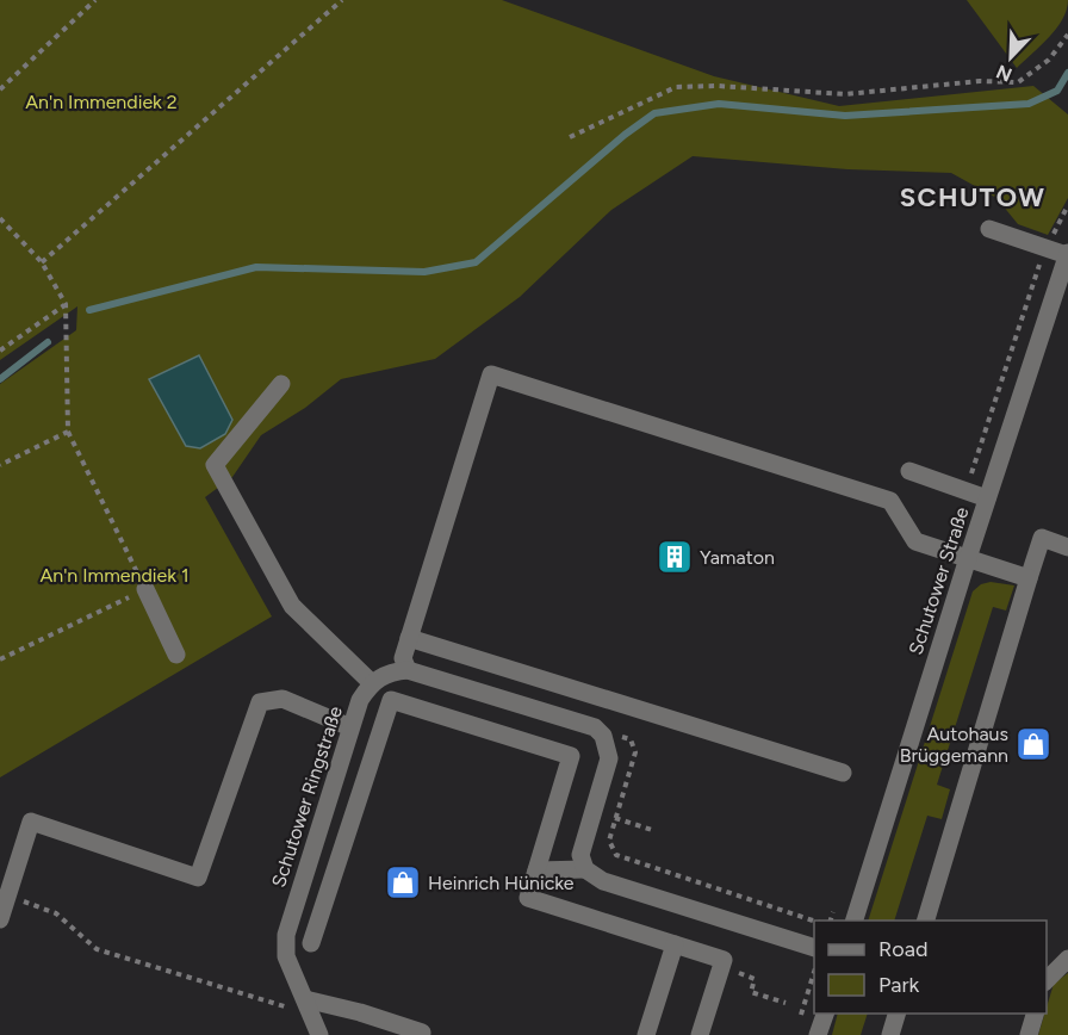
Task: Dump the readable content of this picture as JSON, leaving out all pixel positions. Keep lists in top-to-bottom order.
{
  "streets": {
    "street": ["Schutower Straße", "Schutower Ringstraße"]
  },
  "districts": ["SCHUTOW"],
  "parks": ["An'n Immendiek 2", "An'n Immendiek 1"],
  "places": {
    "building": ["Yamaton"],
    "shop": ["Autohaus Brüggemann", "Heinrich Hünicke"]
  },
  "legend": ["Road", "Park"],
  "north": "bottom left"
}
